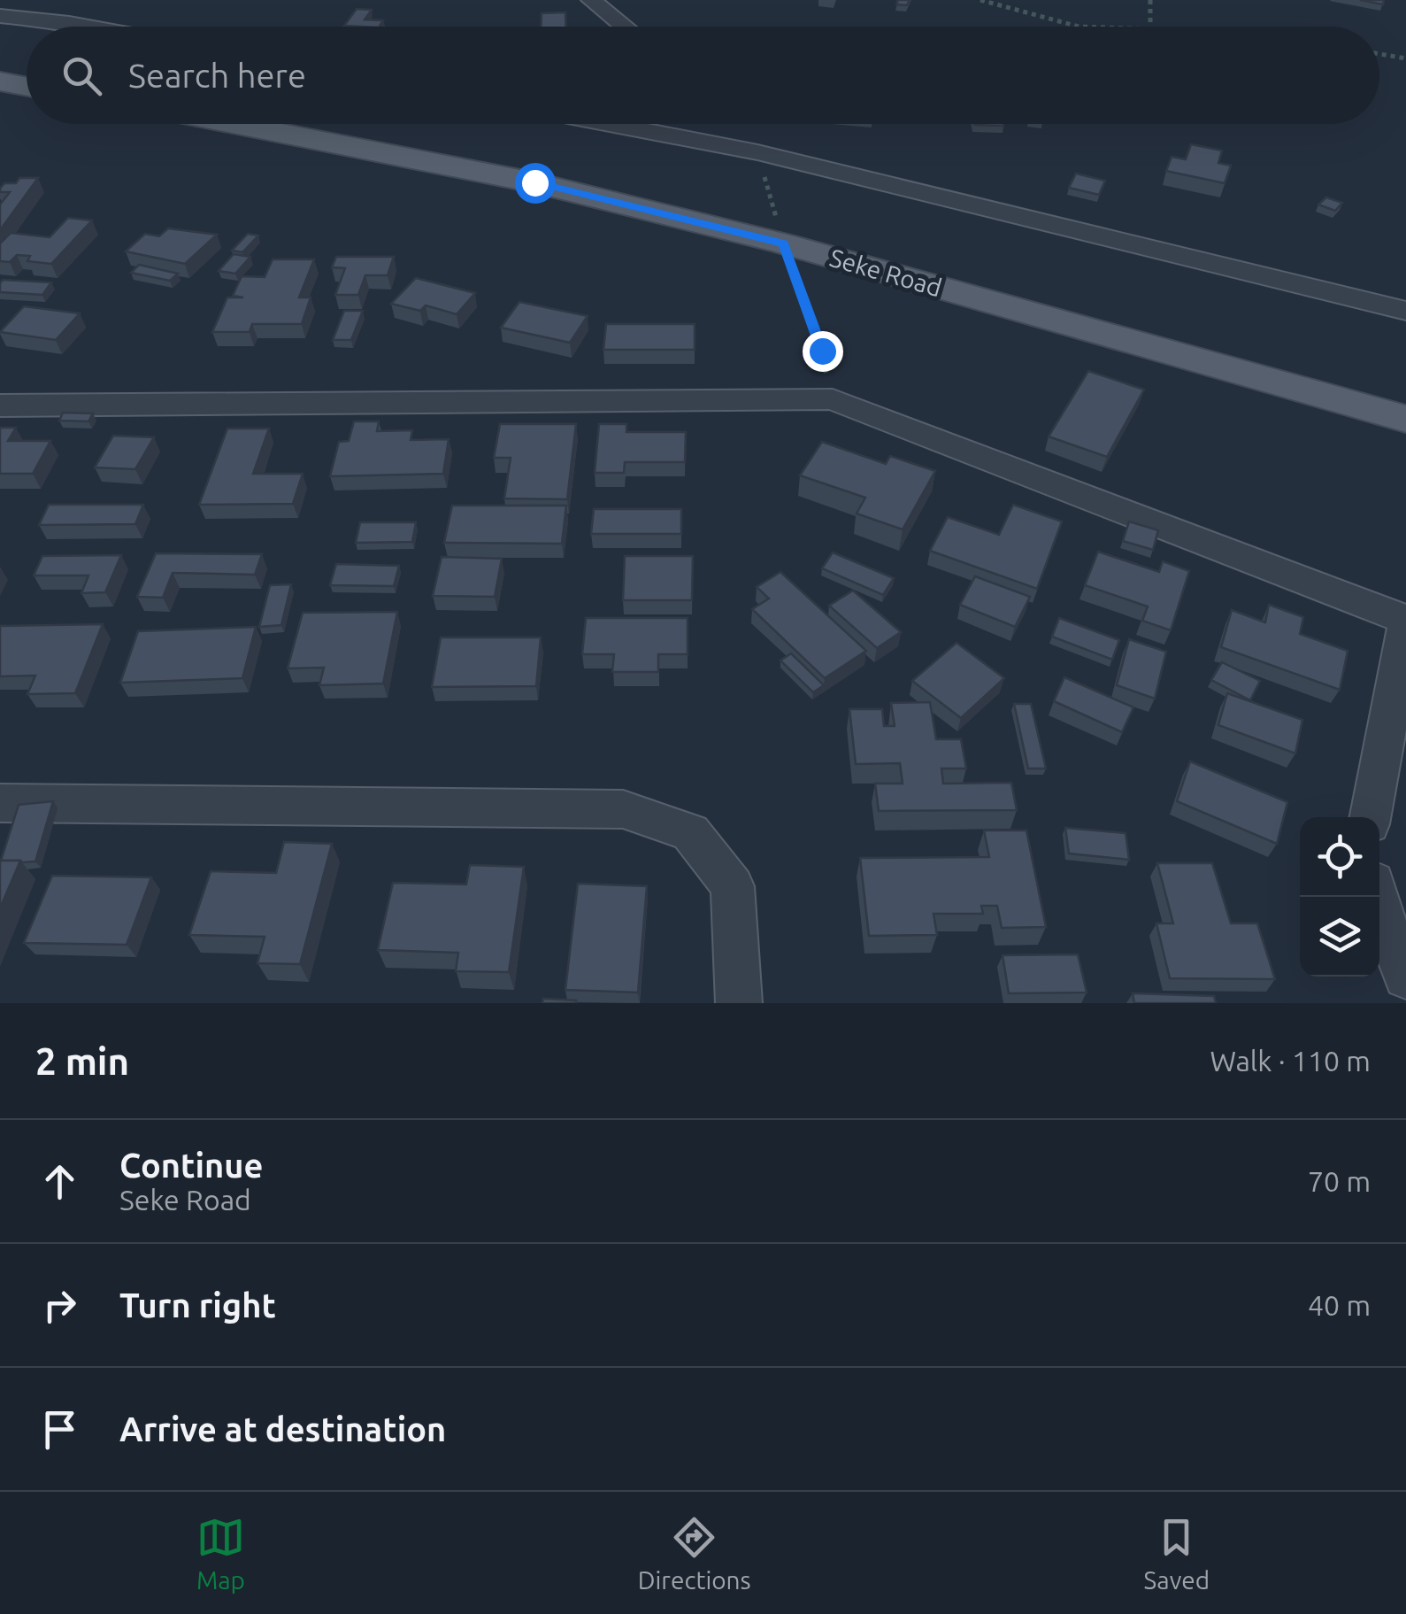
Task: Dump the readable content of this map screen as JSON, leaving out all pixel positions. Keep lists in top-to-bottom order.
{
  "streets": {
    "main road": ["Seke Road"]
  },
  "page": {
    "search": "Search here",
    "heading": ["2 min", "Walk · 110 m"],
    "list": [
      ["Continue", "Seke Road", "70 m"],
      ["Turn right", "40 m"],
      "Arrive at destination"
    ],
    "nav": ["Map", "Directions", "Saved"]
  }
}
